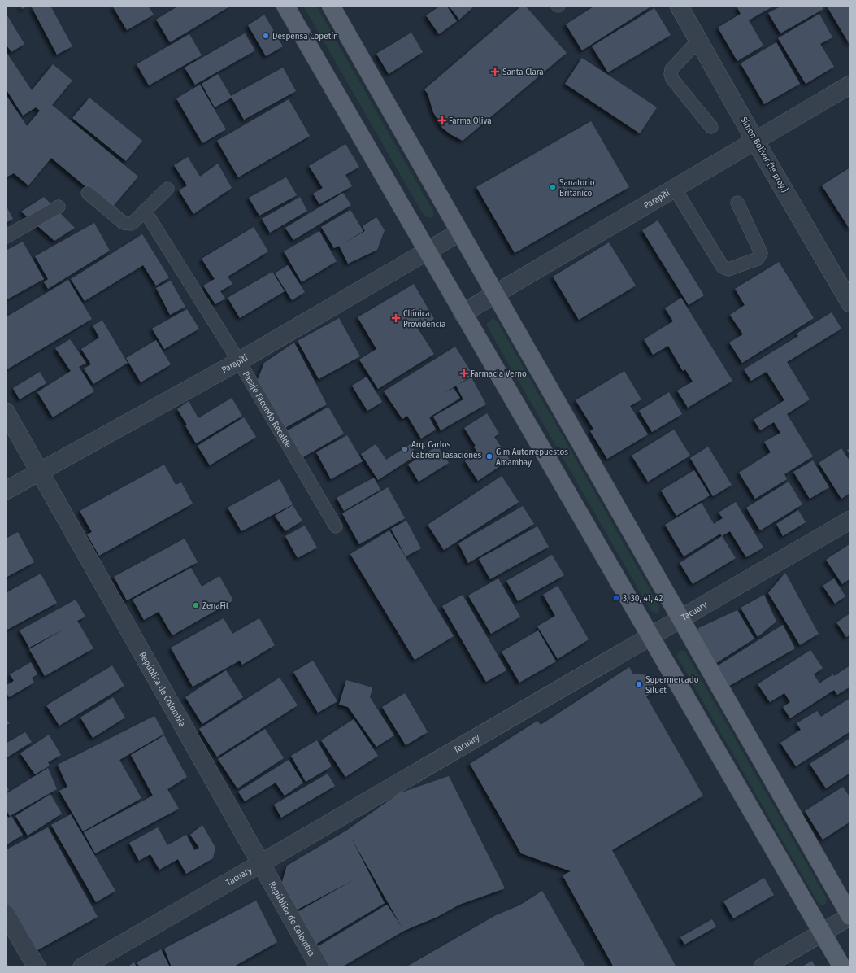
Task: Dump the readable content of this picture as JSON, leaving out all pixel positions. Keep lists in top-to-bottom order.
{
  "streets": {
    "street": [
      "Simon Bolivar (1ª proy.)",
      "Parapití",
      "Tacuary",
      "República de Colombia"
    ],
    "lane": ["Pasaje Facundo Recalde"]
  },
  "crossings": [
    ["Simon Bolivar (1ª proy.)", "Parapití"],
    ["Parapití", "Pasaje Facundo Recalde"],
    ["Parapití", "República de Colombia"],
    ["Tacuary", "República de Colombia"]
  ],
  "places": {
    "other": [
      "Despensa Copetín",
      "Sanatorio Britanico",
      "Arq. Carlos Cabrera Tasaciones",
      "G.m Autorrepuestos Amambay",
      "ZenaFit",
      "Supermercado Siluet"
    ],
    "health": [
      "Santa Clara",
      "Farma Oliva",
      "Cliínica Providencia",
      "Farmacia Verno"
    ],
    "transit": ["3, 30, 41, 42"]
  }
}
